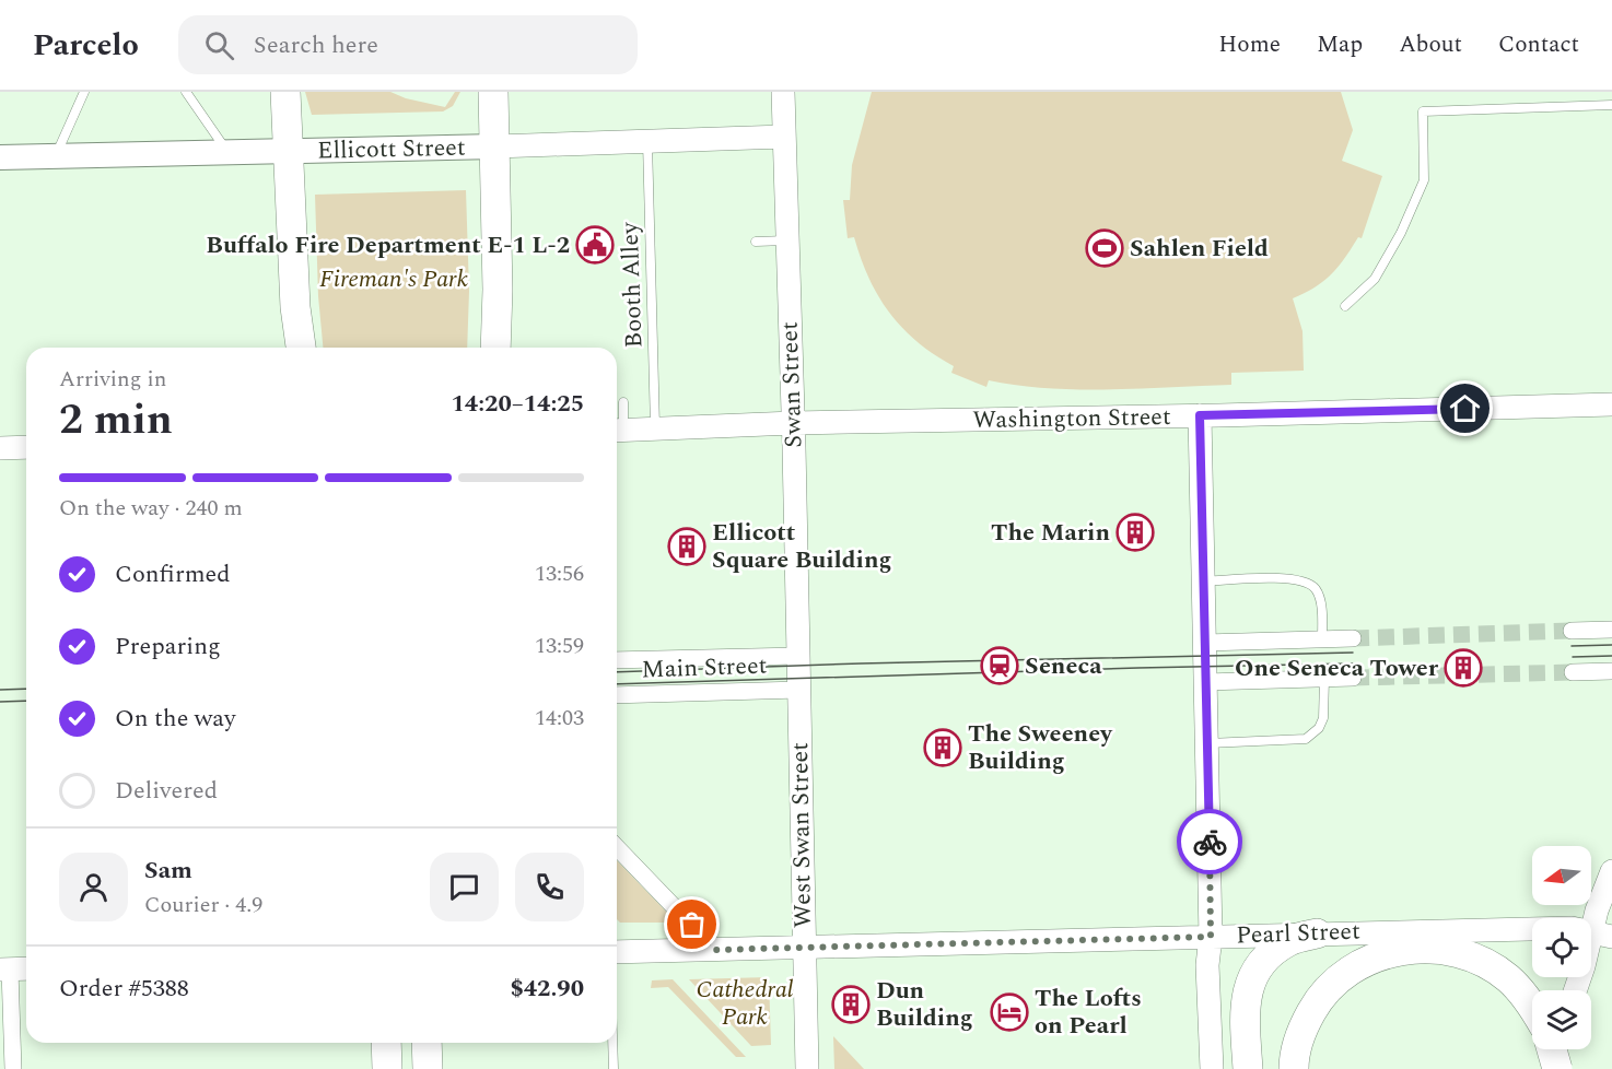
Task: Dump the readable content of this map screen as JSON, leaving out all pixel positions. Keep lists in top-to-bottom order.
{
  "streets": {
    "main road": ["Ellicott Street"],
    "street": [
      "Swan Street",
      "Washington Street",
      "Main Street",
      "West Swan Street",
      "Pearl Street"
    ],
    "lane": ["Booth Alley"]
  },
  "crossings": [
    ["Ellicott Street", "Booth Alley"],
    ["Ellicott Street", "Swan Street"],
    ["Booth Alley", "Washington Street"],
    ["Swan Street", "Washington Street"],
    ["Swan Street", "Main Street"],
    ["Swan Street", "West Swan Street"],
    ["Main Street", "West Swan Street"],
    ["West Swan Street", "Pearl Street"]
  ],
  "parks": ["Fireman's Park", "Cathedral Park"],
  "places": {
    "public building": ["Buffalo Fire Department E-1 L-2"],
    "sports": ["Sahlen Field"],
    "building": [
      "The Marin",
      "Ellicott Square Building",
      "One Seneca Tower",
      "The Sweeney Building",
      "Dun Building"
    ],
    "station": ["Seneca"],
    "hotel": ["The Lofts on Pearl"]
  },
  "north": "left",
  "page": {
    "header": "Parcelo",
    "search": "Search here",
    "nav": [
      "Home",
      "Map",
      "About",
      "Contact"
    ],
    "heading": ["2 min", "Arriving in", "14:20–14:25"],
    "panel": [
      "Sam",
      "Courier · 4.9",
      "Order #5388",
      "$42.90"
    ],
    "bar": "On the way · 240 m",
    "list": [
      ["Confirmed", "13:56"],
      ["Preparing", "13:59"],
      ["On the way", "14:03"],
      "Delivered"
    ]
  }
}
